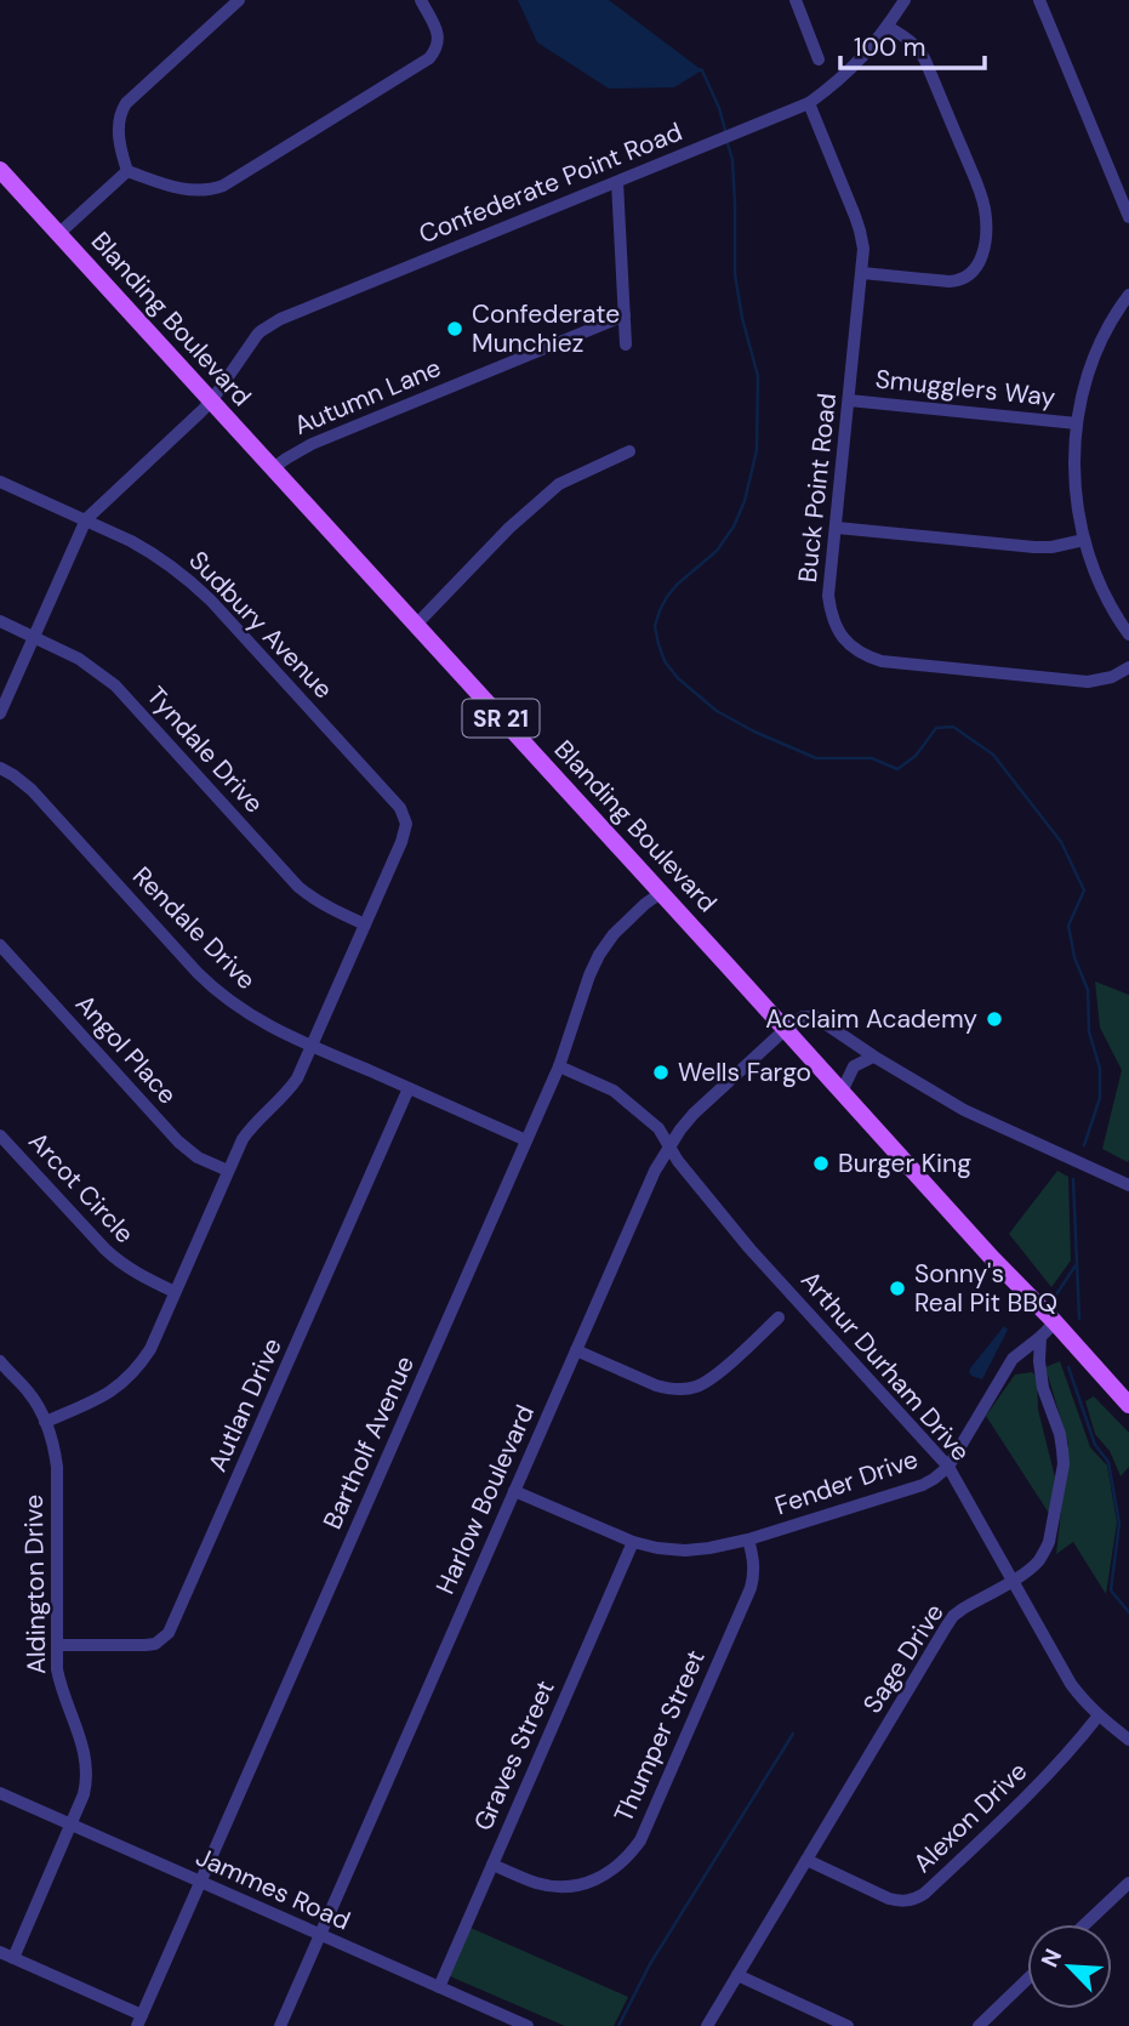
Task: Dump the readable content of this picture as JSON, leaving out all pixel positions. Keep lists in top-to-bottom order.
{
  "streets": {
    "main road": ["Blanding Boulevard", "SR 21"],
    "street": [
      "Confederate Point Road",
      "Smugglers Way",
      "Autumn Lane",
      "Buck Point Road",
      "Sudbury Avenue",
      "Tyndale Drive",
      "Rendale Drive",
      "Angol Place",
      "Arcot Circle",
      "Arthur Durham Drive",
      "Autlan Drive",
      "Bartholf Avenue",
      "Fender Drive",
      "Harlow Boulevard",
      "Aldington Drive",
      "Sage Drive",
      "Thumper Street",
      "Graves Street",
      "Alexon Drive",
      "Jammes Road"
    ]
  },
  "crossings": [
    ["Confederate Point Road", "Blanding Boulevard"],
    ["Confederate Point Road", "Buck Point Road"],
    ["Confederate Point Road", "Sudbury Avenue"],
    ["Blanding Boulevard", "Autumn Lane"],
    ["Blanding Boulevard", "Bartholf Avenue"],
    ["Blanding Boulevard", "Harlow Boulevard"],
    ["Smugglers Way", "Buck Point Road"],
    ["Sudbury Avenue", "Tyndale Drive"],
    ["Rendale Drive", "Autlan Drive"],
    ["Rendale Drive", "Bartholf Avenue"],
    ["Arthur Durham Drive", "Bartholf Avenue"],
    ["Arthur Durham Drive", "Fender Drive"],
    ["Arthur Durham Drive", "Harlow Boulevard"],
    ["Arthur Durham Drive", "Sage Drive"],
    ["Arthur Durham Drive", "Alexon Drive"],
    ["Autlan Drive", "Aldington Drive"],
    ["Bartholf Avenue", "Jammes Road"],
    ["Fender Drive", "Harlow Boulevard"],
    ["Fender Drive", "Sage Drive"],
    ["Fender Drive", "Thumper Street"],
    ["Fender Drive", "Graves Street"],
    ["Harlow Boulevard", "Jammes Road"],
    ["Aldington Drive", "Jammes Road"],
    ["Sage Drive", "Alexon Drive"],
    ["Thumper Street", "Graves Street"],
    ["Graves Street", "Jammes Road"]
  ],
  "places": [
    "Confederate Munchiez",
    "Acclaim Academy",
    "Wells Fargo",
    "Burger King",
    "Sonny's Real Pit BBQ"
  ],
  "scale_bar": "100 m",
  "north": "top left"
}
